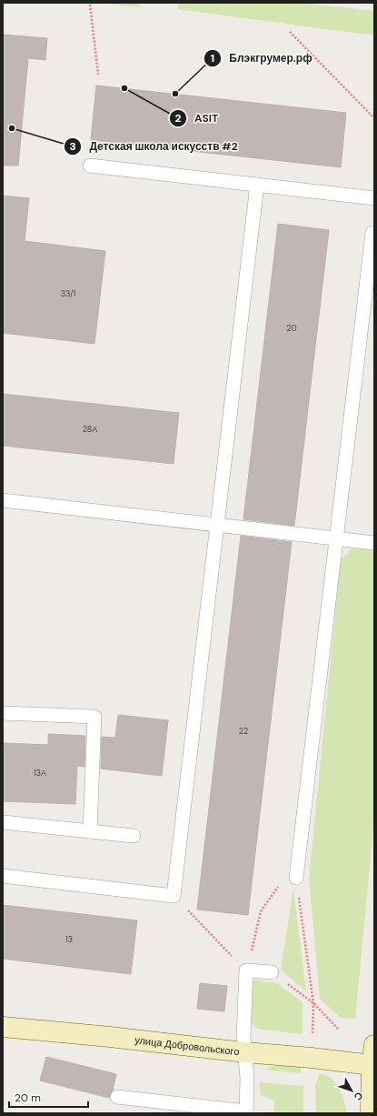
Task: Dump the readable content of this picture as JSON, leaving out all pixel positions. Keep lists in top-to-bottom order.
{
  "streets": {
    "street": ["улица Добровольского"]
  },
  "places": ["ASIT", "Блэкгрумер.рф", "Детская школа искусств #2"],
  "house_numbers": [
    "33/1",
    "20",
    "28А",
    "22",
    "13А",
    "13"
  ],
  "scale_bar": "20 m",
  "north": "bottom right"
}
